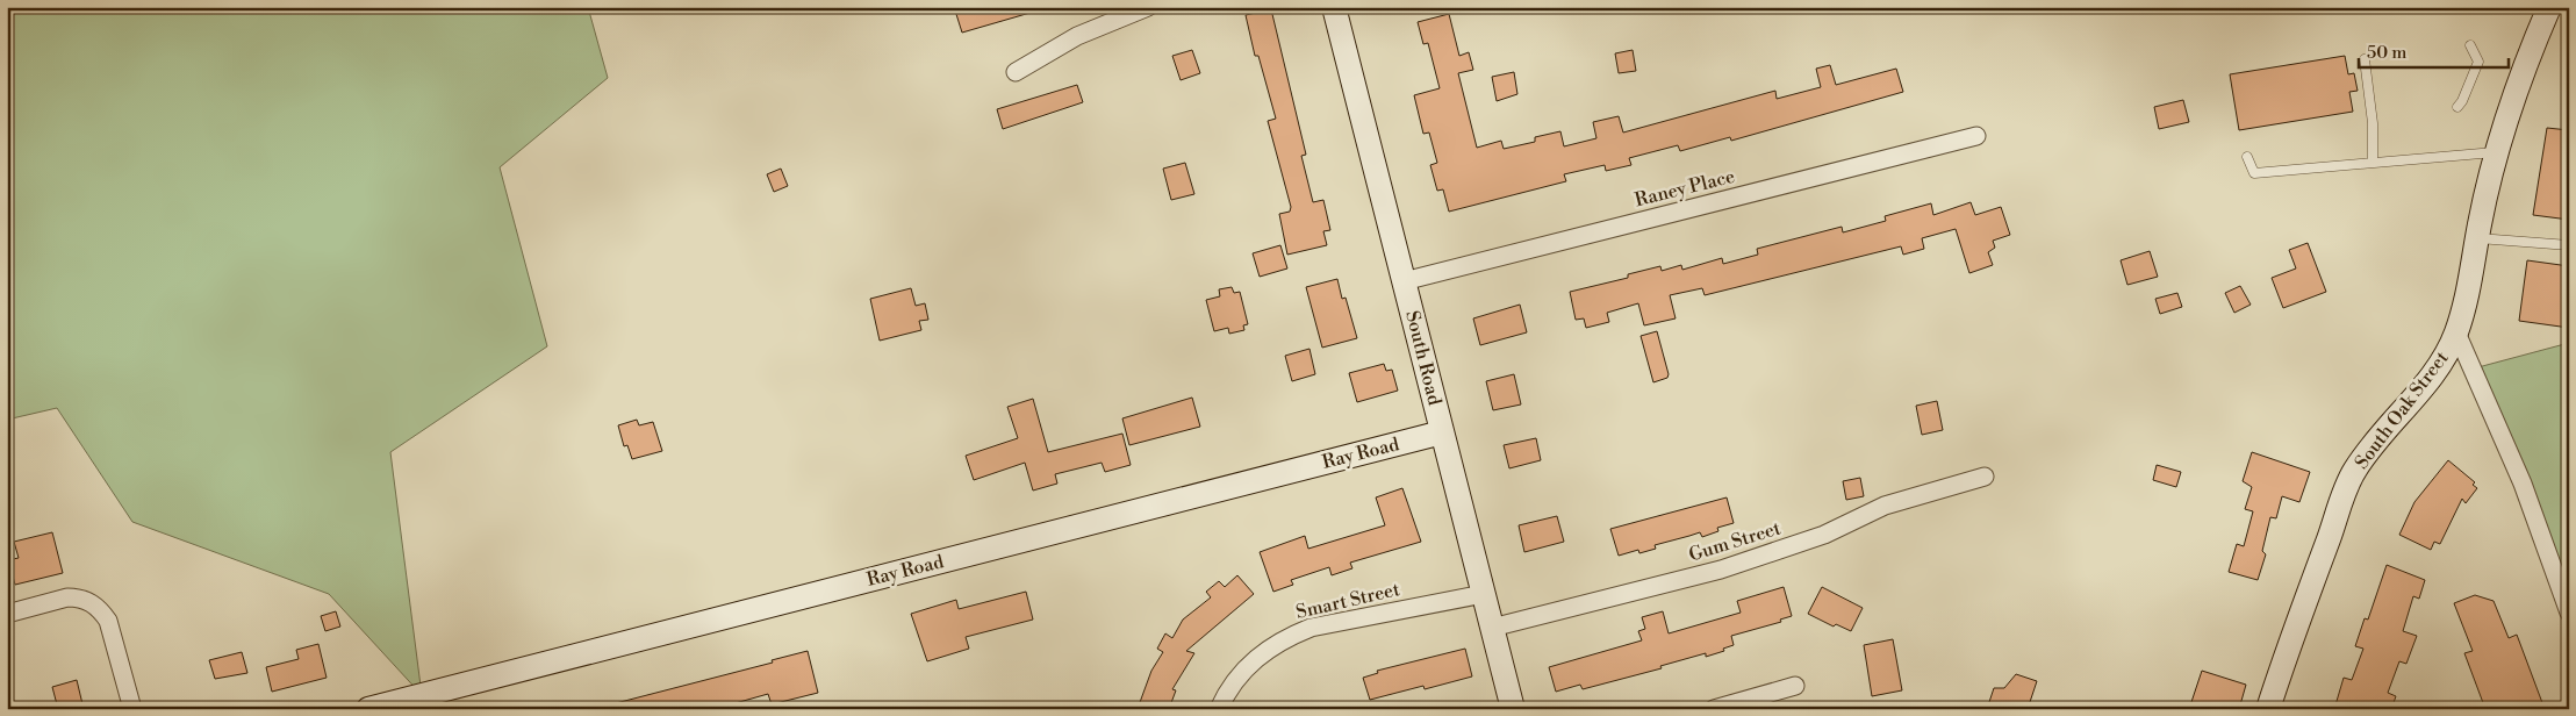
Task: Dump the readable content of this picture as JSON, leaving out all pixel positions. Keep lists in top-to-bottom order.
{
  "streets": {
    "street": [
      "Raney Place",
      "South Road",
      "South Oak Street",
      "Ray Road",
      "Gum Street",
      "Smart Street"
    ]
  },
  "crossings": [
    ["Raney Place", "South Road"],
    ["South Road", "Ray Road"],
    ["South Road", "Gum Street"],
    ["South Road", "Smart Street"]
  ],
  "scale_bar": "50 m"
}
